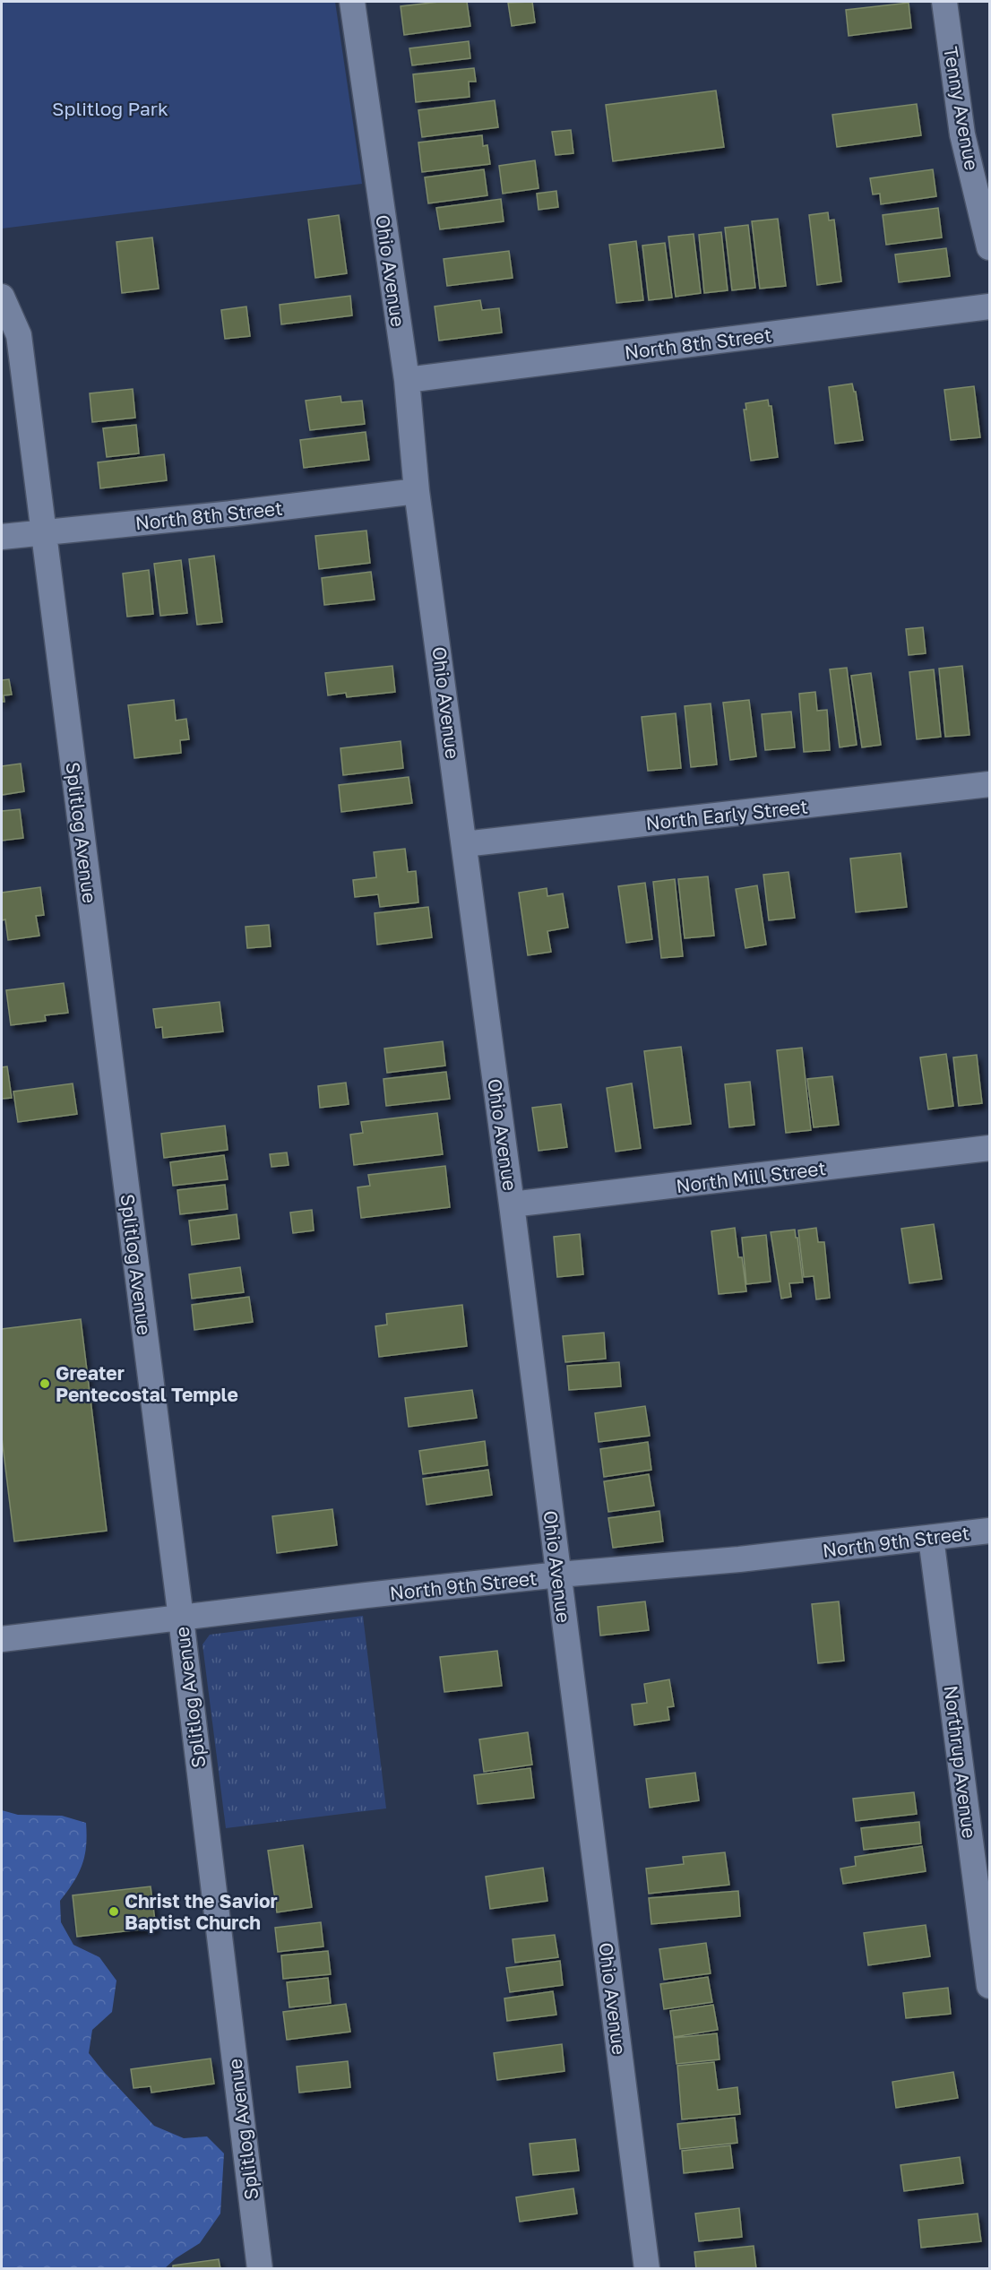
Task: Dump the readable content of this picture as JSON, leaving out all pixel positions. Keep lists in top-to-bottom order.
{
  "streets": {
    "street": [
      "Tenny Avenue",
      "Ohio Avenue",
      "North 8th Street",
      "North Early Street",
      "Splitlog Avenue",
      "North Mill Street",
      "North 9th Street",
      "Northrup Avenue"
    ]
  },
  "crossings": [
    ["Ohio Avenue", "North 8th Street"],
    ["Ohio Avenue", "North Early Street"],
    ["Ohio Avenue", "North Mill Street"],
    ["Ohio Avenue", "North 9th Street"],
    ["North 8th Street", "Splitlog Avenue"],
    ["Splitlog Avenue", "North 9th Street"],
    ["North 9th Street", "Northrup Avenue"]
  ],
  "parks": ["Splitlog Park"],
  "places": ["Greater Pentecostal Temple", "Christ the Savior Baptist Church"]
}
